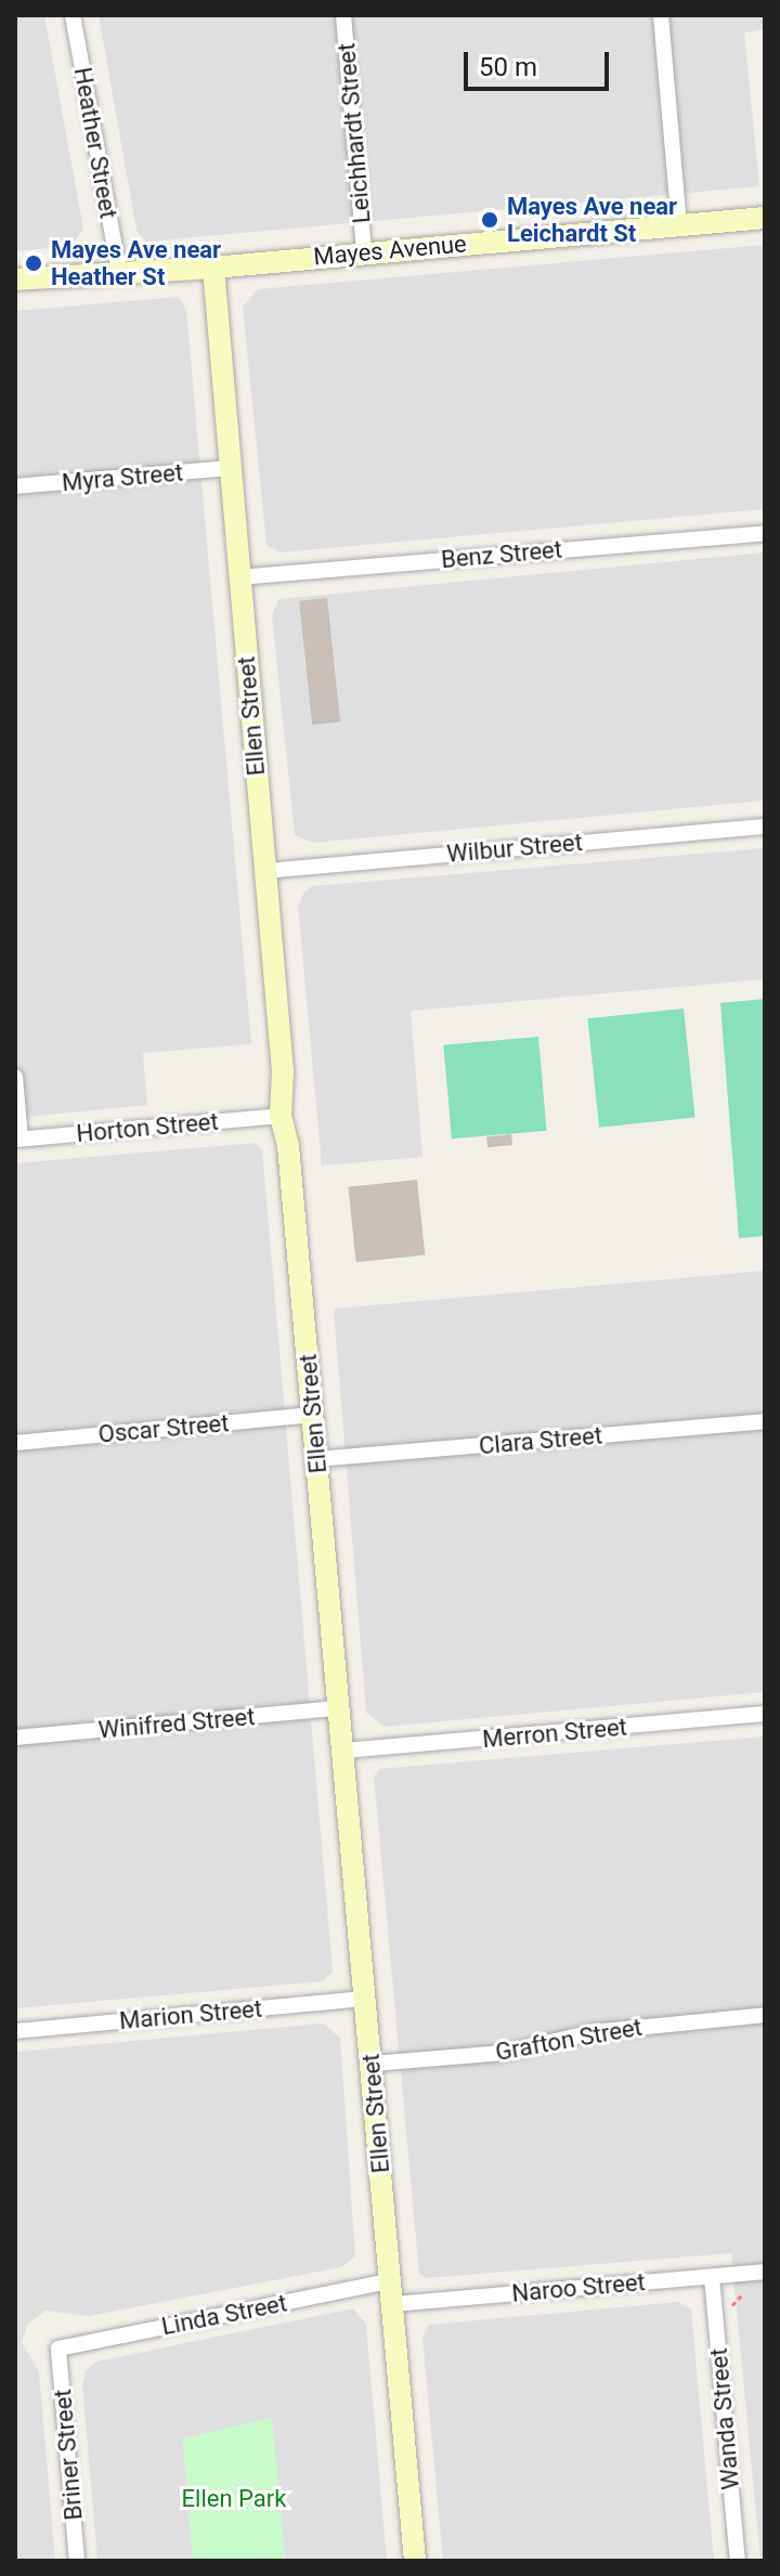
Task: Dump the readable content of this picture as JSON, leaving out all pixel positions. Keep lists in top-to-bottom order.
{
  "streets": {
    "street": [
      "Leichhardt Street",
      "Heather Street",
      "Mayes Avenue",
      "Myra Street",
      "Benz Street",
      "Ellen Street",
      "Wilbur Street",
      "Horton Street",
      "Oscar Street",
      "Clara Street",
      "Winifred Street",
      "Merron Street",
      "Marion Street",
      "Grafton Street",
      "Naroo Street",
      "Linda Street",
      "Wanda Street",
      "Briner Street"
    ]
  },
  "crossings": [
    ["Leichhardt Street", "Mayes Avenue"],
    ["Heather Street", "Mayes Avenue"],
    ["Mayes Avenue", "Ellen Street"],
    ["Myra Street", "Ellen Street"],
    ["Benz Street", "Ellen Street"],
    ["Ellen Street", "Wilbur Street"],
    ["Ellen Street", "Horton Street"],
    ["Ellen Street", "Oscar Street"],
    ["Ellen Street", "Clara Street"],
    ["Ellen Street", "Winifred Street"],
    ["Ellen Street", "Merron Street"],
    ["Ellen Street", "Marion Street"],
    ["Ellen Street", "Grafton Street"],
    ["Ellen Street", "Naroo Street"],
    ["Ellen Street", "Linda Street"],
    ["Naroo Street", "Wanda Street"],
    ["Linda Street", "Briner Street"]
  ],
  "parks": ["Ellen Park"],
  "places": ["Mayes Ave near Leichardt St", "Mayes Ave near Heather St"],
  "scale_bar": "50 m"
}
